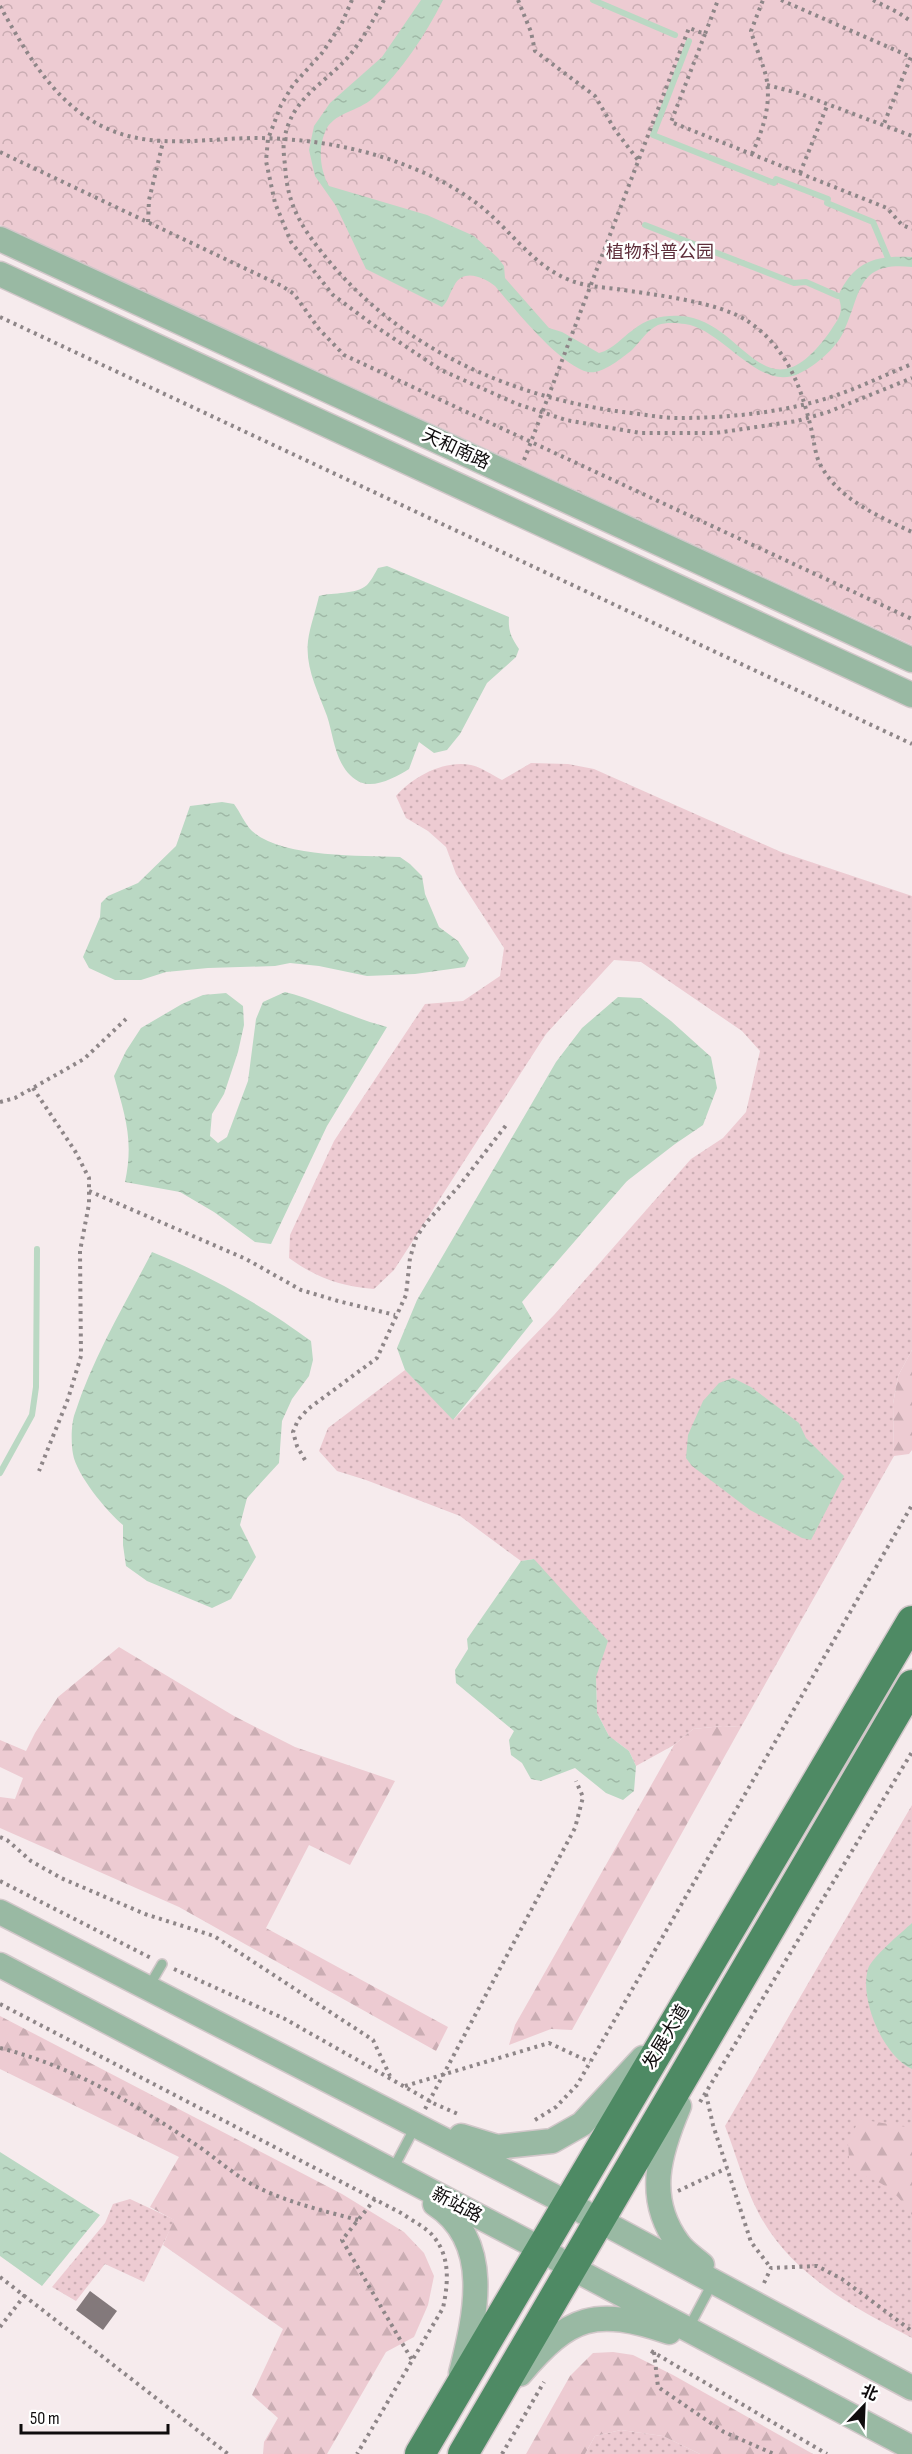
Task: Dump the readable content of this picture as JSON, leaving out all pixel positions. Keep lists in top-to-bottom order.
{
  "streets": {
    "main road": ["发展大道"],
    "street": ["天和南路", "新站路"]
  },
  "crossings": [
    ["发展大道", "新站路"]
  ],
  "parks": ["植物科普公园"],
  "scale_bar": "50 m",
  "north": "top right"
}
